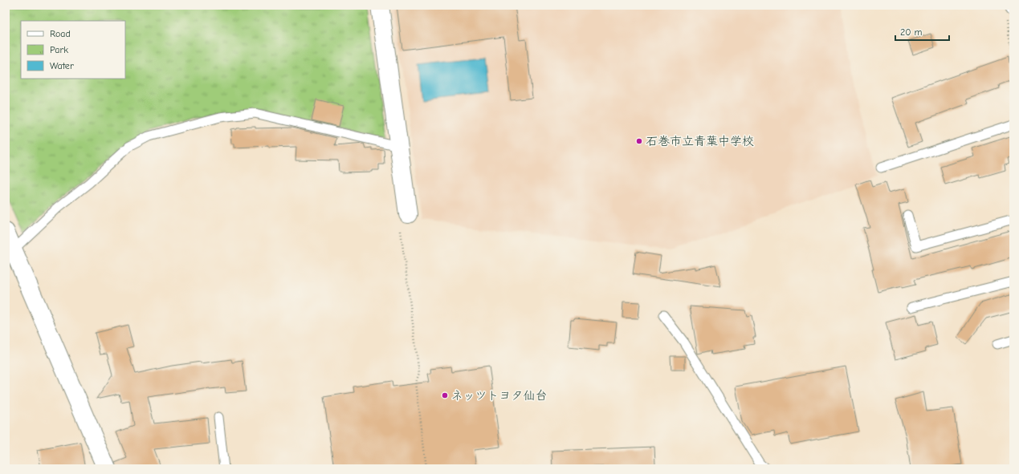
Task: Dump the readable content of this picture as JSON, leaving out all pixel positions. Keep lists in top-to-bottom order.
{
  "places": ["石巻市立青葉中学校", "ネッツトヨタ仙台"],
  "legend": ["Road", "Park", "Water"],
  "scale_bar": "20 m"
}
